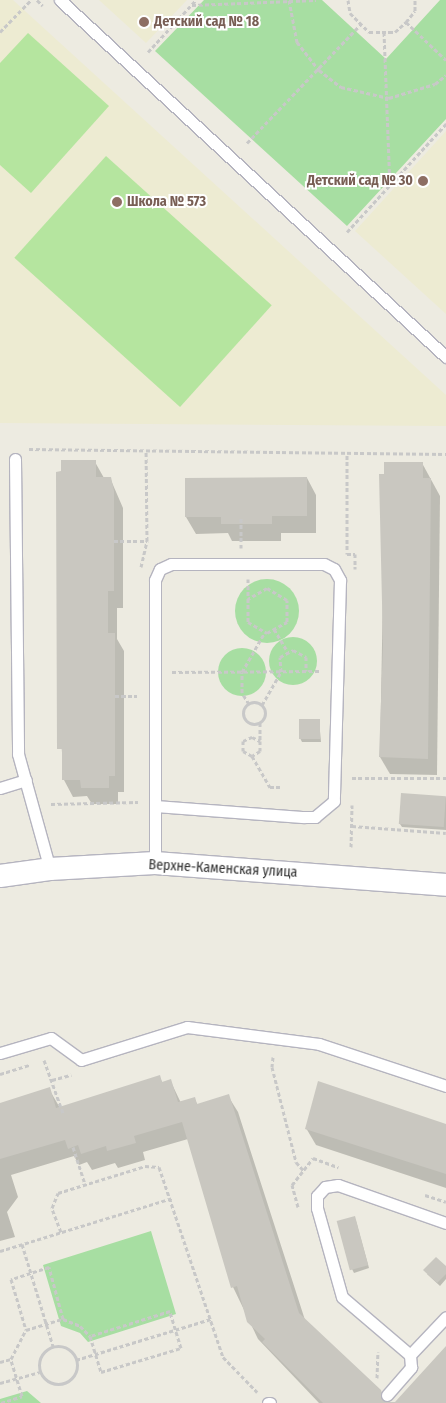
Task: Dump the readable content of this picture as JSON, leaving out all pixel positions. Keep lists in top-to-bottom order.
{
  "streets": {
    "street": ["Верхне-Каменская улица"]
  },
  "places": ["Детский сад № 18", "Детский сад № 30", "Школа № 573"]
}
